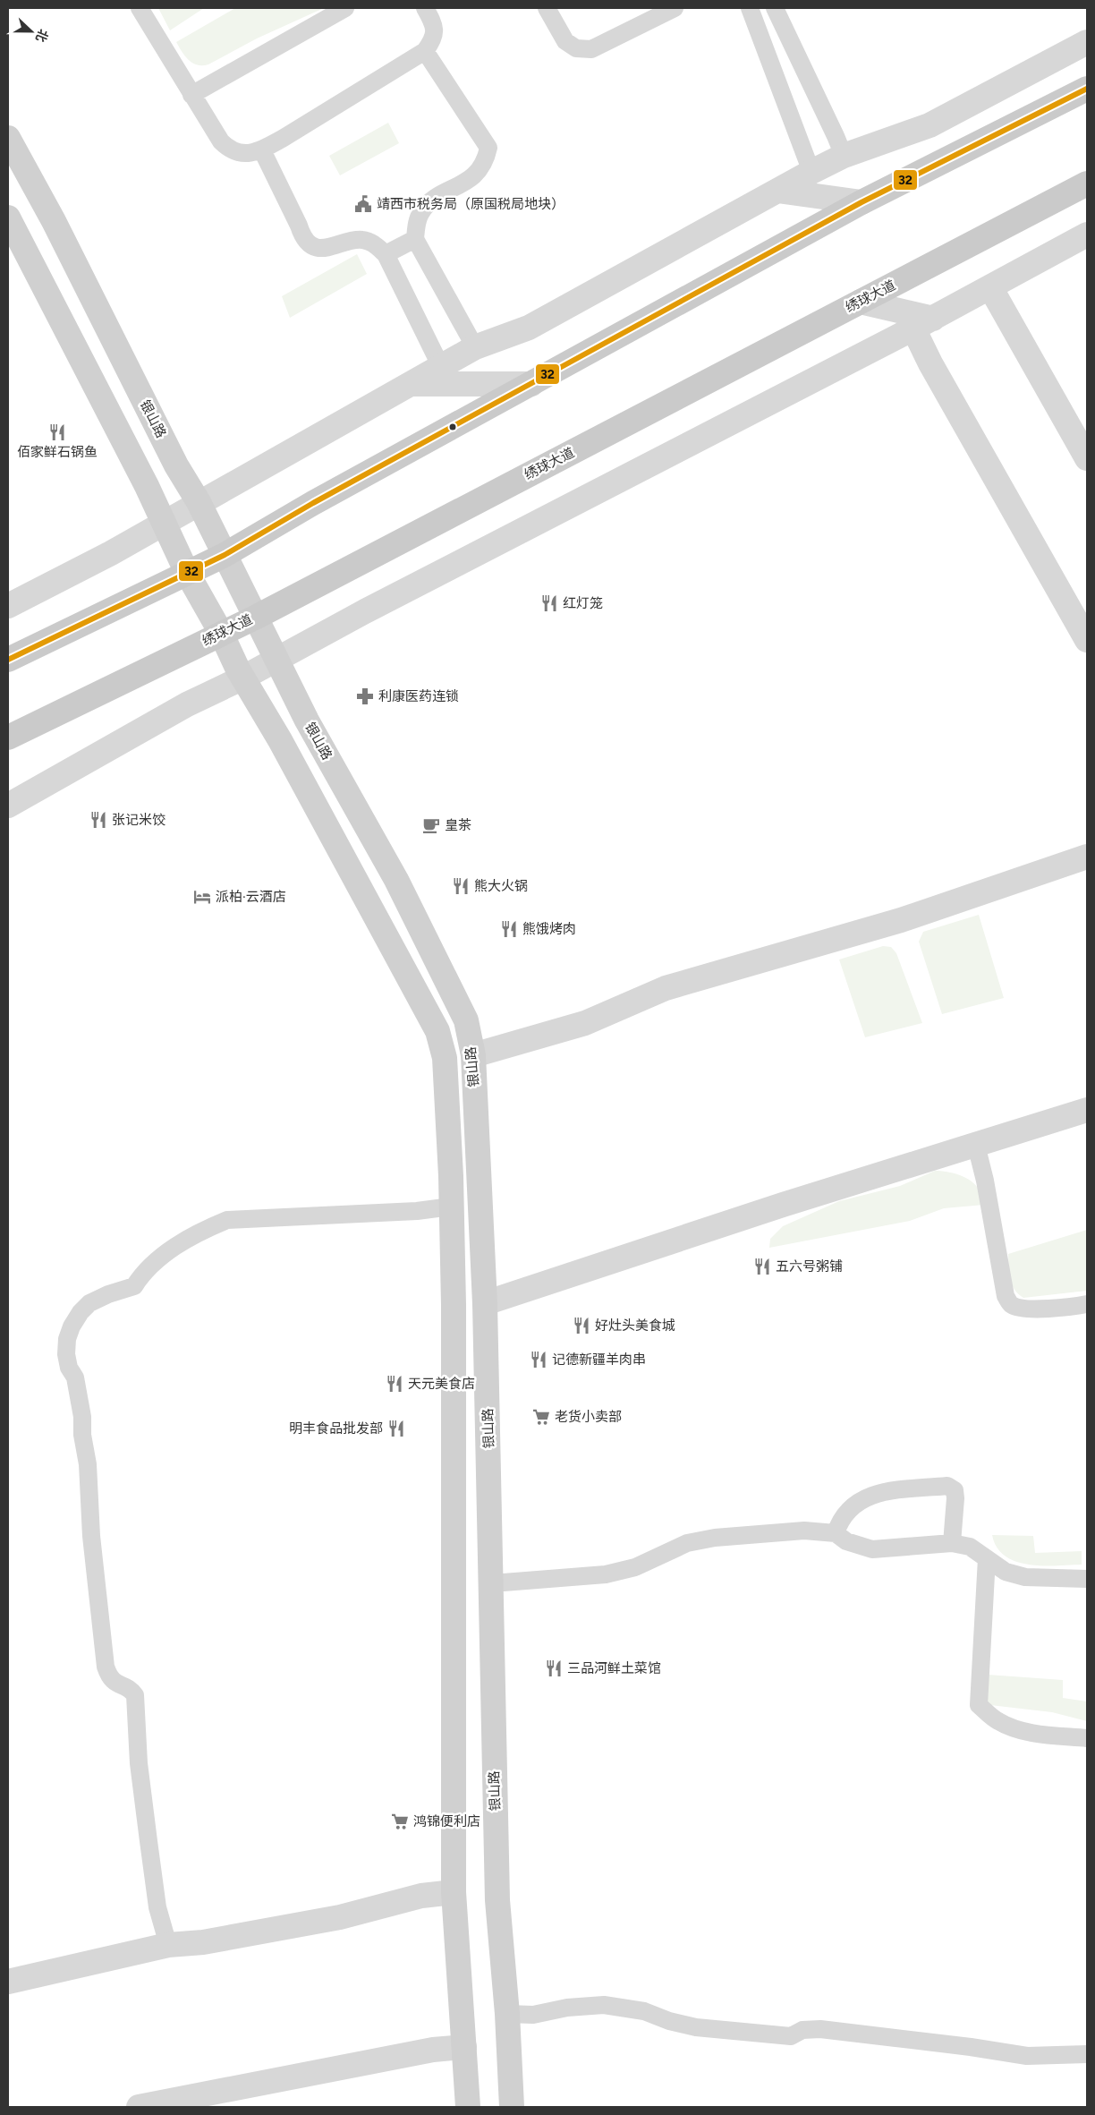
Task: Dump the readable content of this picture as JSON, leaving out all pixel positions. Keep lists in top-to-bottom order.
{
  "streets": {
    "main road": ["绣球大道", "银山路"]
  },
  "crossings": [
    ["绣球大道", "银山路"]
  ],
  "places": {
    "public building": ["靖西市税务局（原国税局地块）"],
    "restaurant": [
      "佰家鲜石锅鱼",
      "红灯笼",
      "张记米饺",
      "熊大火锅",
      "熊饿烤肉",
      "五六号粥铺",
      "好灶头美食城",
      "记德新疆羊肉串",
      "天元美食店",
      "明丰食品批发部",
      "三品河鲜土菜馆"
    ],
    "pharmacy": ["利康医药连锁"],
    "cafe": ["皇茶"],
    "hotel": ["派柏·云酒店"],
    "supermarket": ["老货小卖部", "鸿锦便利店"]
  },
  "lines": ["transit line 32"],
  "north": "right"
}
